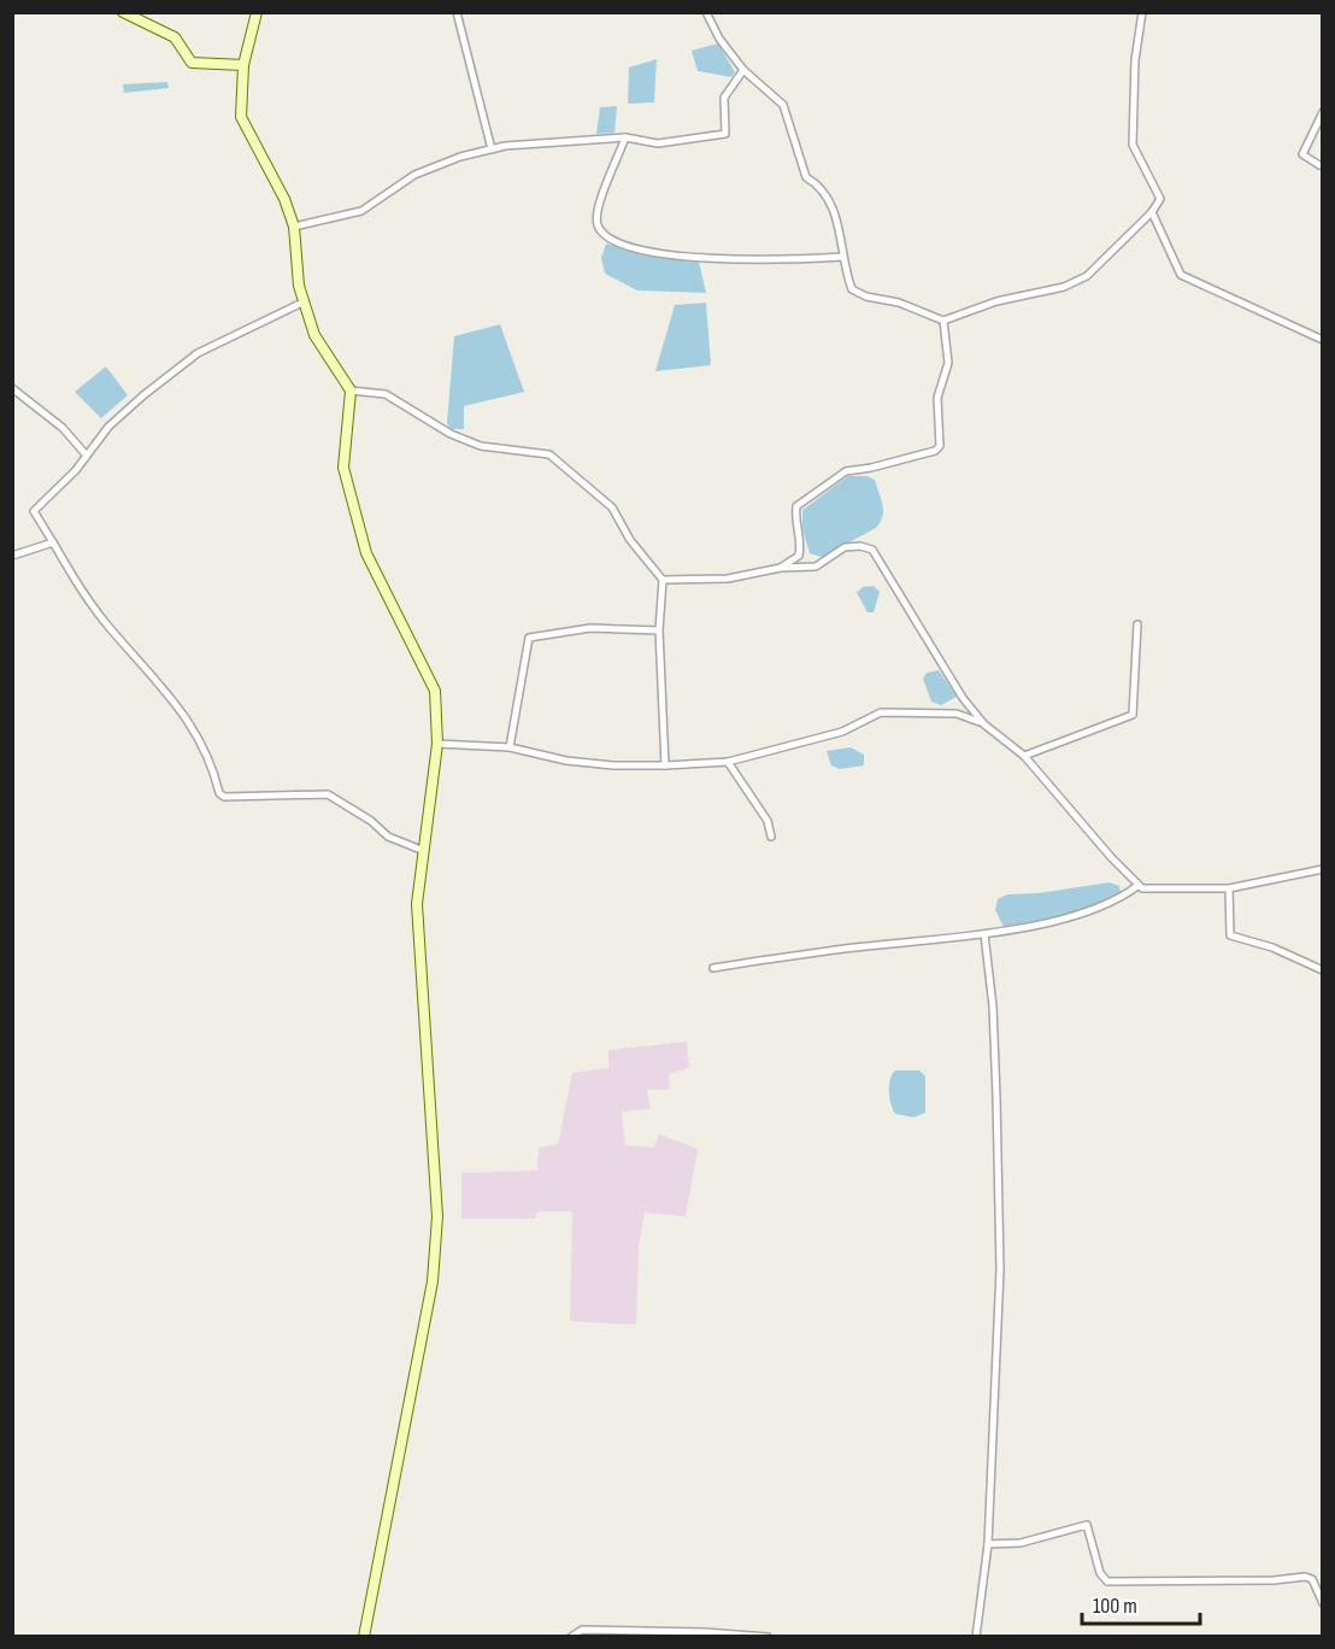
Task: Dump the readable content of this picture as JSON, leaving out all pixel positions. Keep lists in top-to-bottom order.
{
  "scale_bar": "100 m"
}
